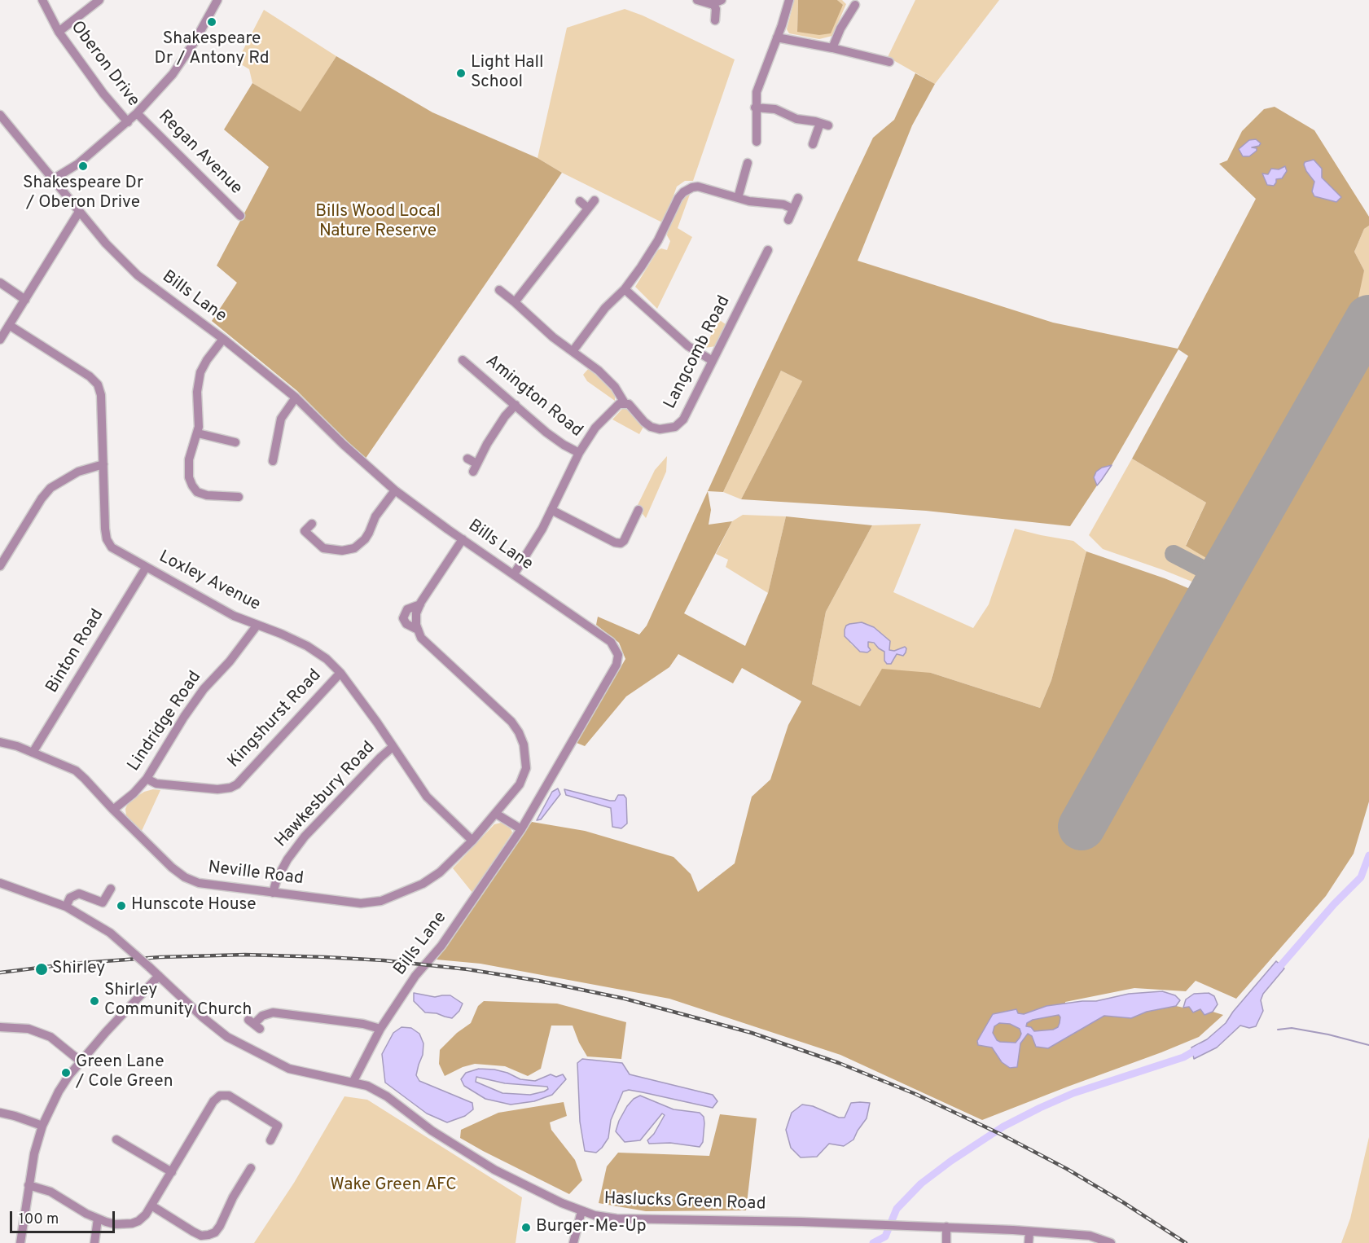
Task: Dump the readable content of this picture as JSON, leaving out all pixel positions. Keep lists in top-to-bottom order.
{
  "streets": {
    "street": [
      "Oberon Drive",
      "Regan Avenue",
      "Bills Lane",
      "Langcomb Road",
      "Amington Road",
      "Loxley Avenue",
      "Binton Road",
      "Kingshurst Road",
      "Lindridge Road",
      "Hawkesbury Road",
      "Neville Road",
      "Haslucks Green Road"
    ]
  },
  "crossings": [
    ["Bills Lane", "Neville Road"],
    ["Bills Lane", "Haslucks Green Road"],
    ["Loxley Avenue", "Binton Road"],
    ["Loxley Avenue", "Kingshurst Road"],
    ["Loxley Avenue", "Lindridge Road"],
    ["Loxley Avenue", "Hawkesbury Road"],
    ["Loxley Avenue", "Neville Road"],
    ["Binton Road", "Neville Road"],
    ["Kingshurst Road", "Lindridge Road"],
    ["Lindridge Road", "Neville Road"],
    ["Hawkesbury Road", "Neville Road"]
  ],
  "parks": ["Bills Wood Local Nature Reserve", "Wake Green AFC"],
  "places": [
    "Shakespeare Dr / Antony Rd",
    "Light Hall School",
    "Shakespeare Dr / Oberon Drive",
    "Hunscote House",
    "Shirley",
    "Shirley Community Church",
    "Green Lane / Cole Green",
    "Burger-Me-Up"
  ],
  "scale_bar": "100 m"
}
